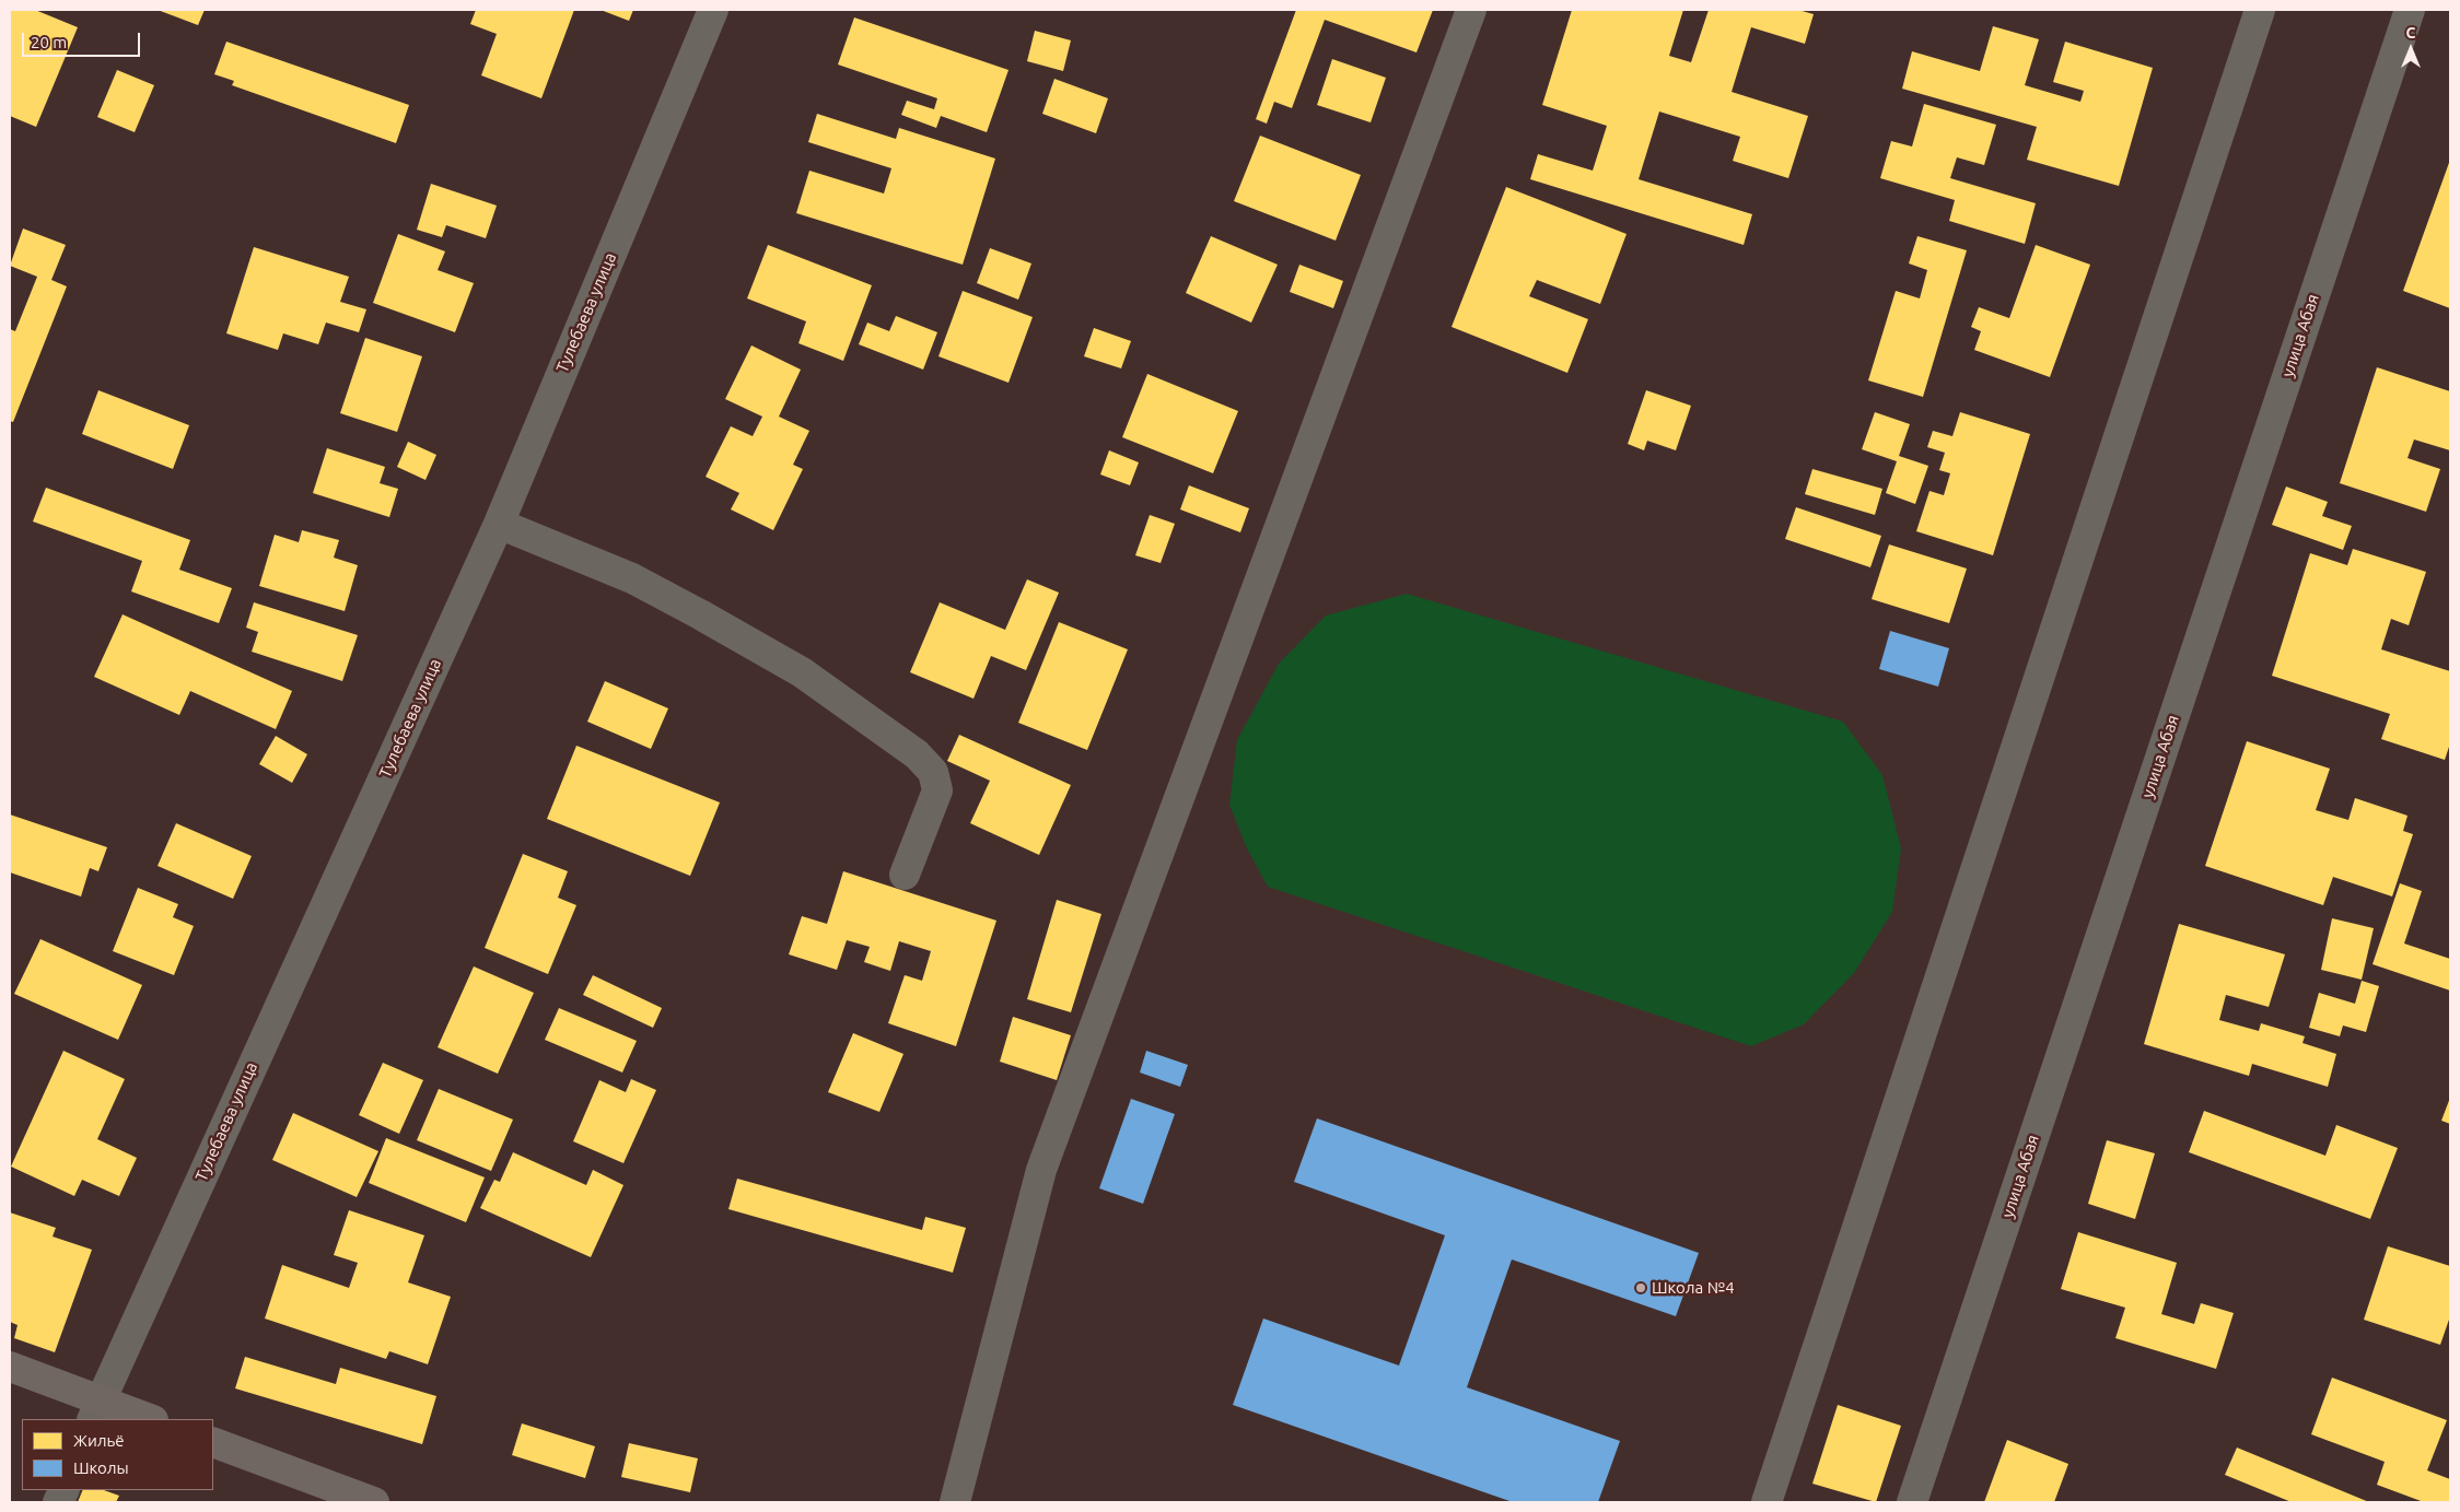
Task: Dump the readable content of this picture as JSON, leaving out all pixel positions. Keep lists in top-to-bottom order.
{
  "streets": {
    "street": ["Тулебаева улица", "улица Абая"]
  },
  "places": ["Школа №4"],
  "legend": ["Жильё", "Школы"],
  "scale_bar": "20 m",
  "north": "top"
}
